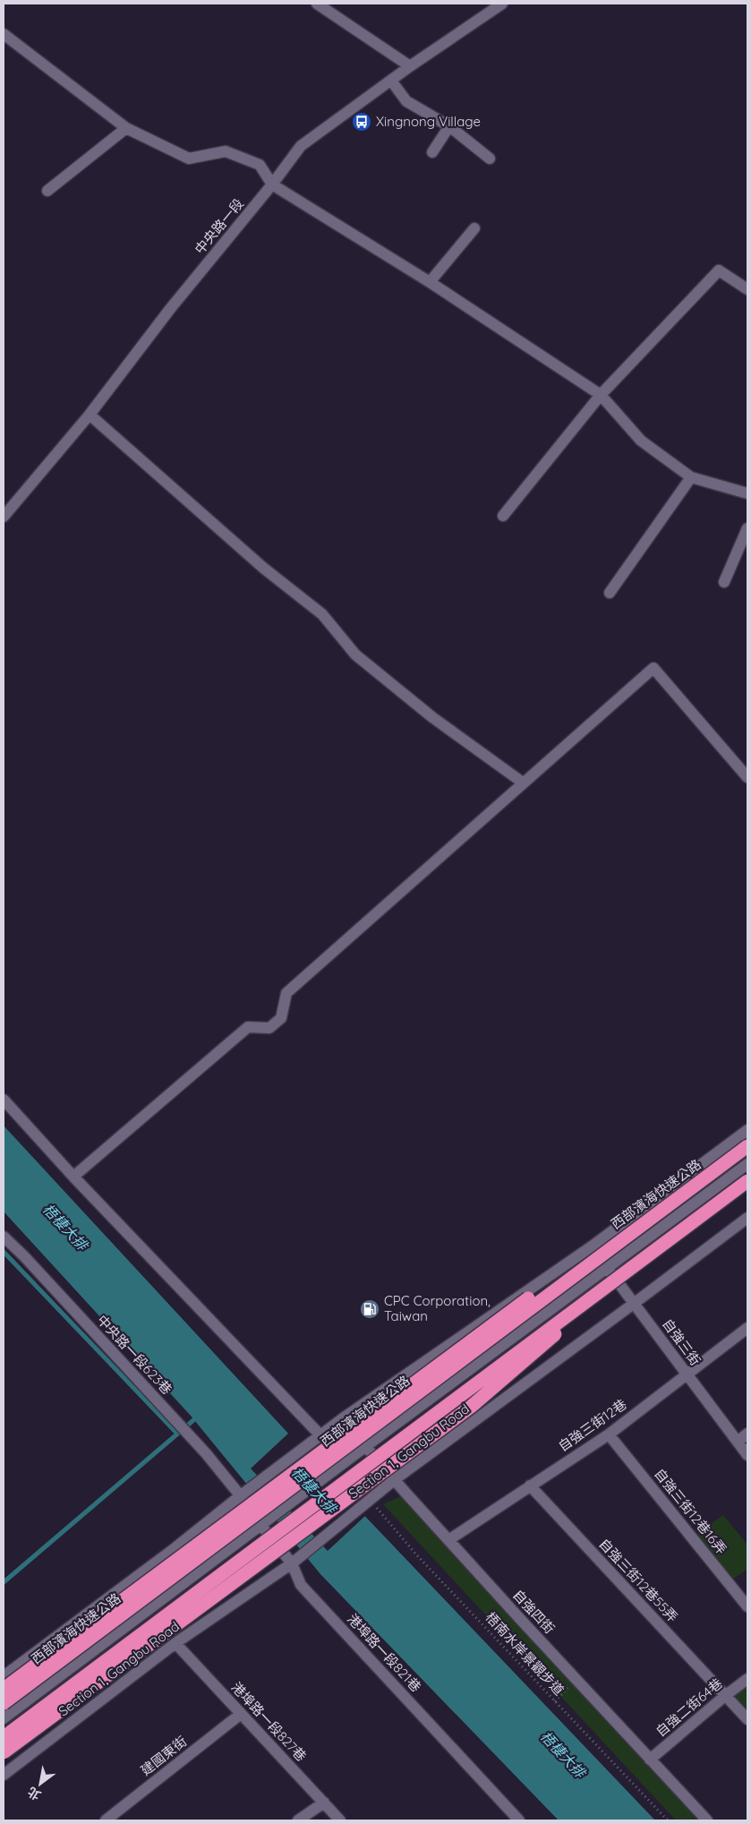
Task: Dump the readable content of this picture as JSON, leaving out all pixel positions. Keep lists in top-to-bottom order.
{
  "streets": {
    "highway": ["西部濱海快速公路"],
    "street": [
      "中央路一段",
      "自強三街",
      "中央路一段623巷",
      "自強三街12巷",
      "Section 1, Gangbu Road",
      "自強三街12巷16弄",
      "自強三街12巷55弄",
      "自強四街",
      "港埠路一段821巷",
      "自強二街64巷",
      "港埠路一段827巷",
      "建國東街"
    ],
    "path": ["梧南水岸景觀步道"]
  },
  "crossings": [
    ["自強三街", "自強三街12巷"],
    ["自強三街", "Section 1, Gangbu Road"],
    ["中央路一段623巷", "港埠路一段821巷"],
    ["自強三街12巷", "自強三街12巷16弄"],
    ["自強三街12巷", "自強三街12巷55弄"],
    ["自強三街12巷", "自強四街"],
    ["Section 1, Gangbu Road", "自強四街"],
    ["Section 1, Gangbu Road", "港埠路一段821巷"],
    ["Section 1, Gangbu Road", "梧南水岸景觀步道"],
    ["Section 1, Gangbu Road", "港埠路一段827巷"],
    ["自強三街12巷55弄", "自強二街64巷"],
    ["自強四街", "自強二街64巷"],
    ["港埠路一段827巷", "建國東街"]
  ],
  "water": ["梧棲大排"],
  "places": {
    "bus stop": ["Xingnong Village"],
    "fuel station": ["CPC Corporation, Taiwan"]
  },
  "north": "bottom left"
}
